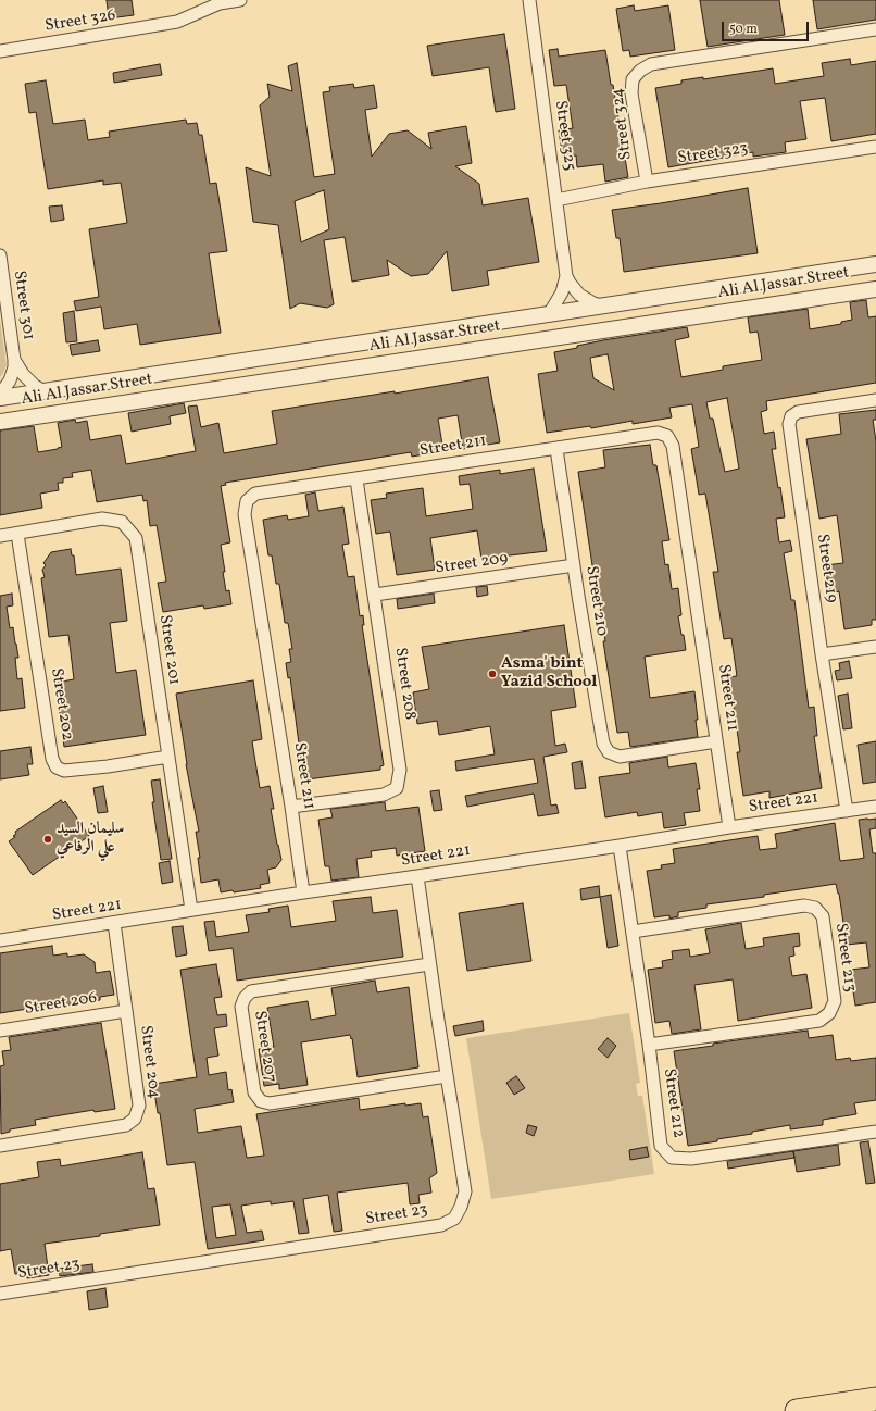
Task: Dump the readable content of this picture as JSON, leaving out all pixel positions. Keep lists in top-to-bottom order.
{
  "streets": {
    "street": [
      "Street 326",
      "Street 324",
      "Street 325",
      "Street 323",
      "Ali Al Jassar Street",
      "Street 301",
      "Street 211",
      "Street 209",
      "Street 219",
      "Street 210",
      "Street 201",
      "Street 208",
      "Street 202",
      "Street 221",
      "Street 213",
      "Street 206",
      "Street 207",
      "Street 204",
      "Street 212",
      "Street 23"
    ]
  },
  "crossings": [
    ["Street 324", "Street 323"],
    ["Street 325", "Street 323"],
    ["Street 325", "Ali Al Jassar Street"],
    ["Ali Al Jassar Street", "Street 301"],
    ["Street 211", "Street 210"],
    ["Street 211", "Street 208"],
    ["Street 211", "Street 221"],
    ["Street 209", "Street 210"],
    ["Street 209", "Street 208"],
    ["Street 219", "Street 221"],
    ["Street 201", "Street 202"],
    ["Street 201", "Street 221"],
    ["Street 221", "Street 204"],
    ["Street 221", "Street 212"],
    ["Street 221", "Street 23"],
    ["Street 213", "Street 212"],
    ["Street 206", "Street 204"],
    ["Street 207", "Street 23"]
  ],
  "places": ["Asma' bint Yazid School", "سليمان السيد علي الرفاعي"],
  "scale_bar": "50 m"
}
